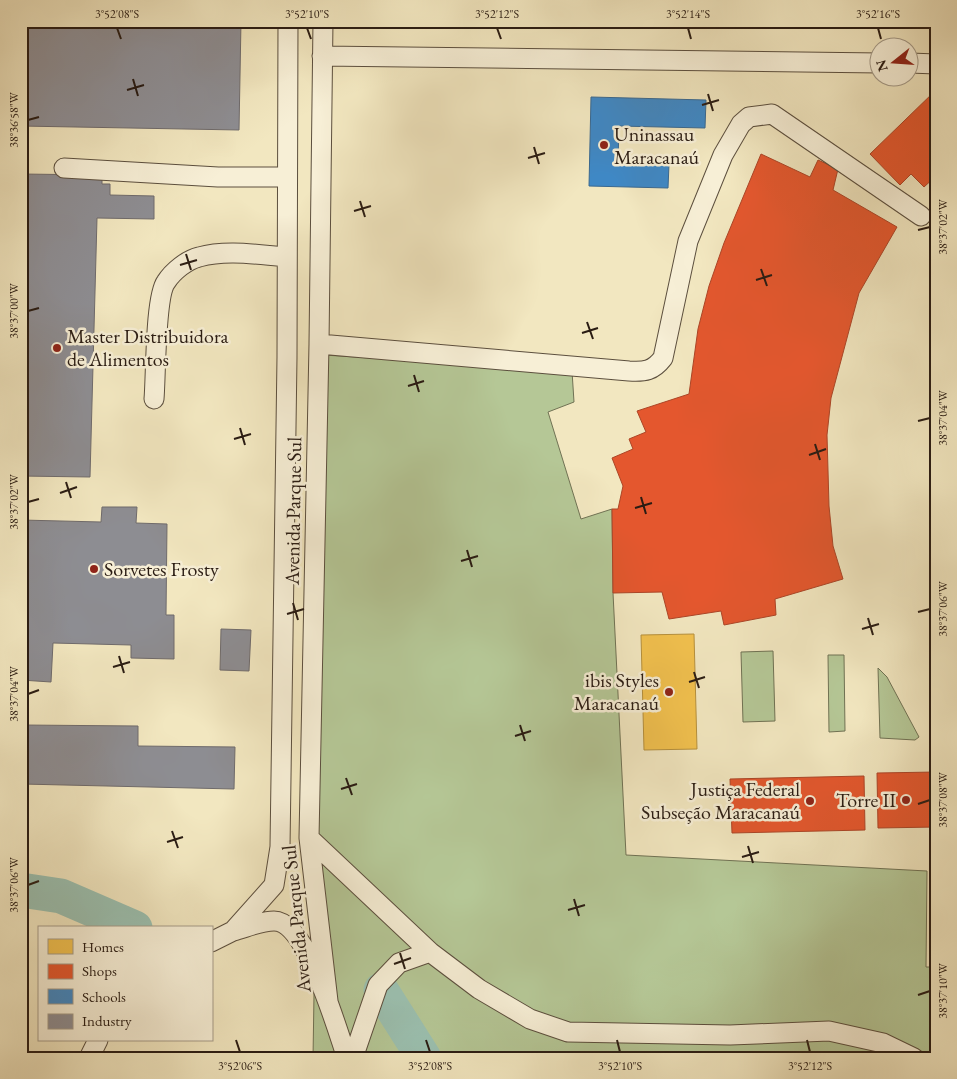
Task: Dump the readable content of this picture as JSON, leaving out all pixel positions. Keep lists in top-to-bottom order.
{
  "streets": {
    "street": ["Avenida Parque Sul"]
  },
  "places": [
    "Uninassau Maracanaú",
    "Master Distribuidora de Alimentos",
    "Sorvetes Frosty",
    "ibis Styles Maracanaú",
    "Torre II",
    "Justiça Federal Subseção Maracanaú"
  ],
  "legend": [
    "Homes",
    "Shops",
    "Schools",
    "Industry"
  ],
  "north": "left",
  "coordinates": [
    "3°52'08\"S",
    "3°52'10\"S",
    "3°52'12\"S",
    "3°52'14\"S",
    "3°52'16\"S",
    "38°36'58\"W",
    "38°37'02\"W",
    "38°37'00\"W",
    "38°37'04\"W",
    "38°37'06\"W",
    "38°37'08\"W",
    "38°37'10\"W",
    "3°52'06\"S"
  ]
}
